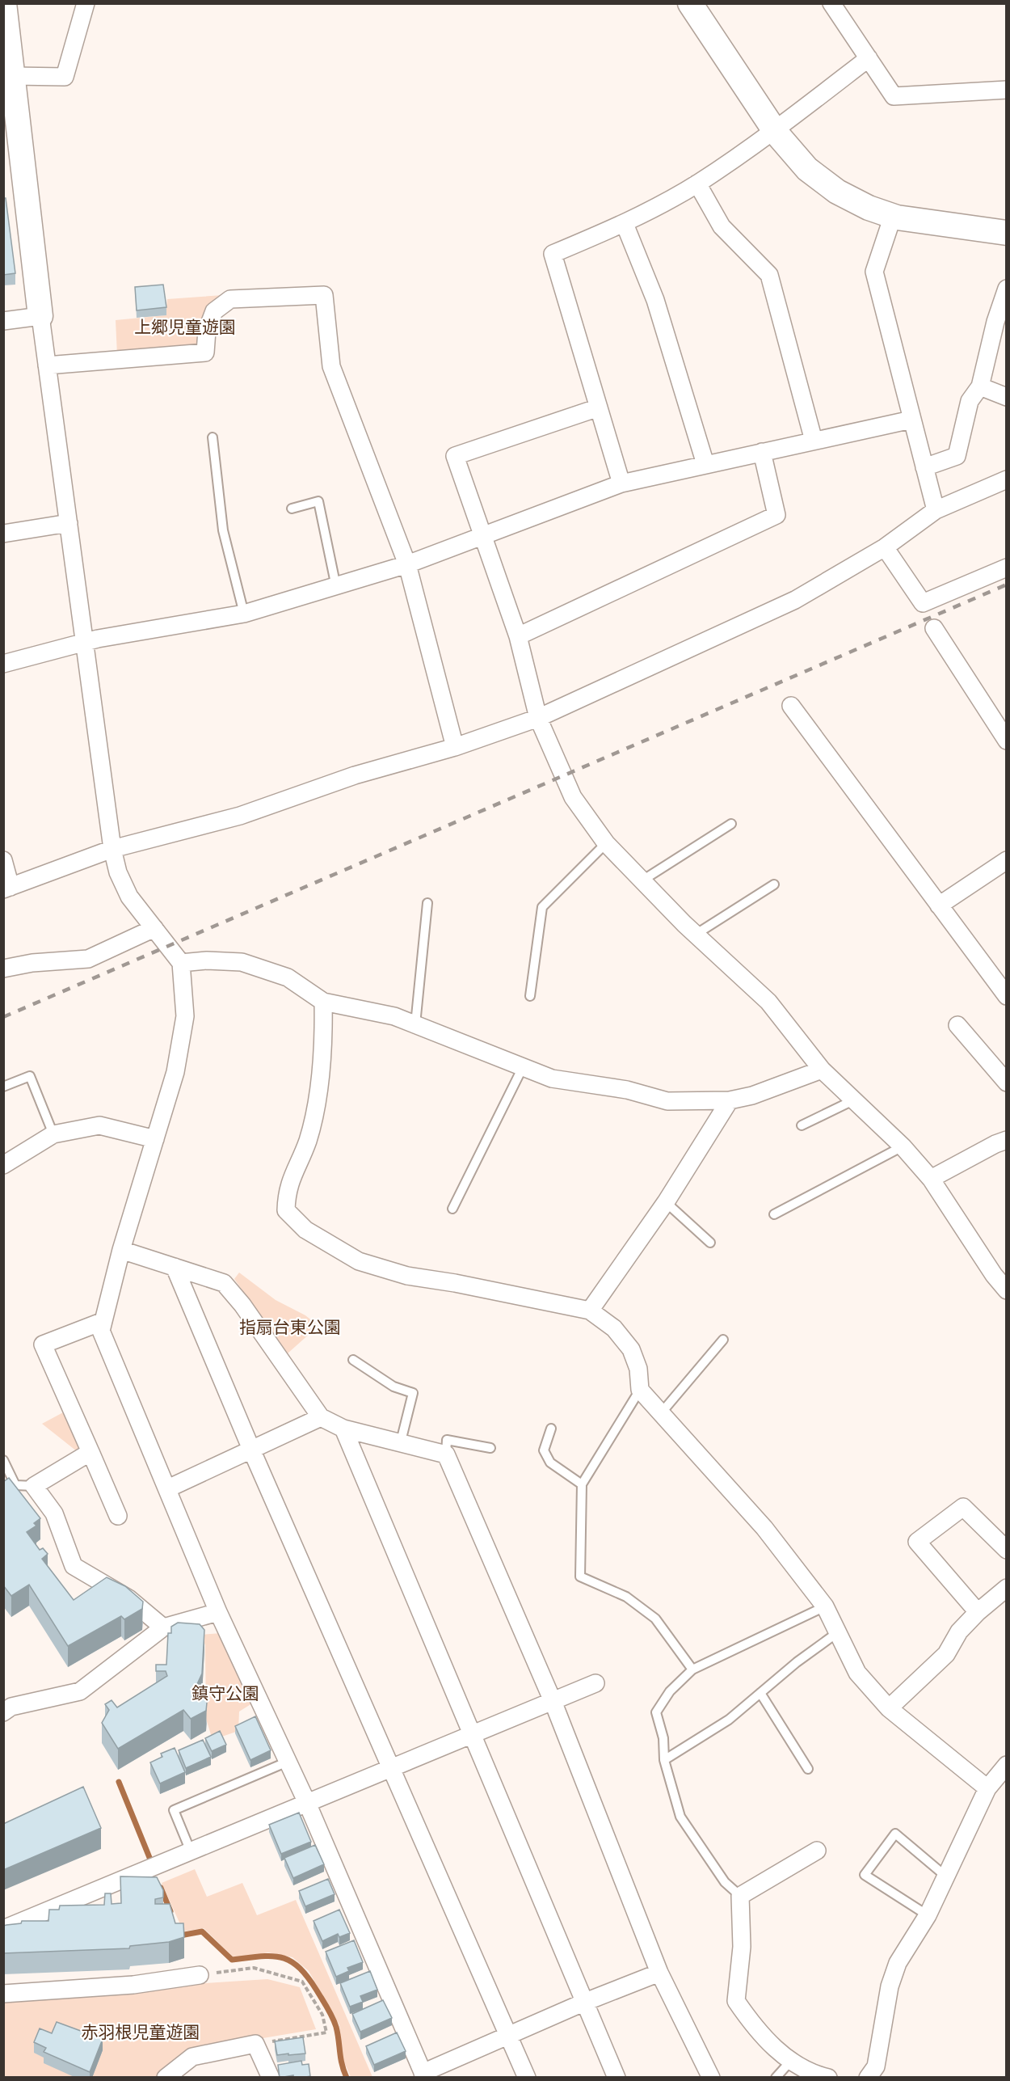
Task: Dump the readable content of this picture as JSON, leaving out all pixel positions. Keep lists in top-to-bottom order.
{
  "parks": [
    "上郷児童遊園",
    "指扇台東公園",
    "鎮守公園",
    "赤羽根児童遊園"
  ]
}
